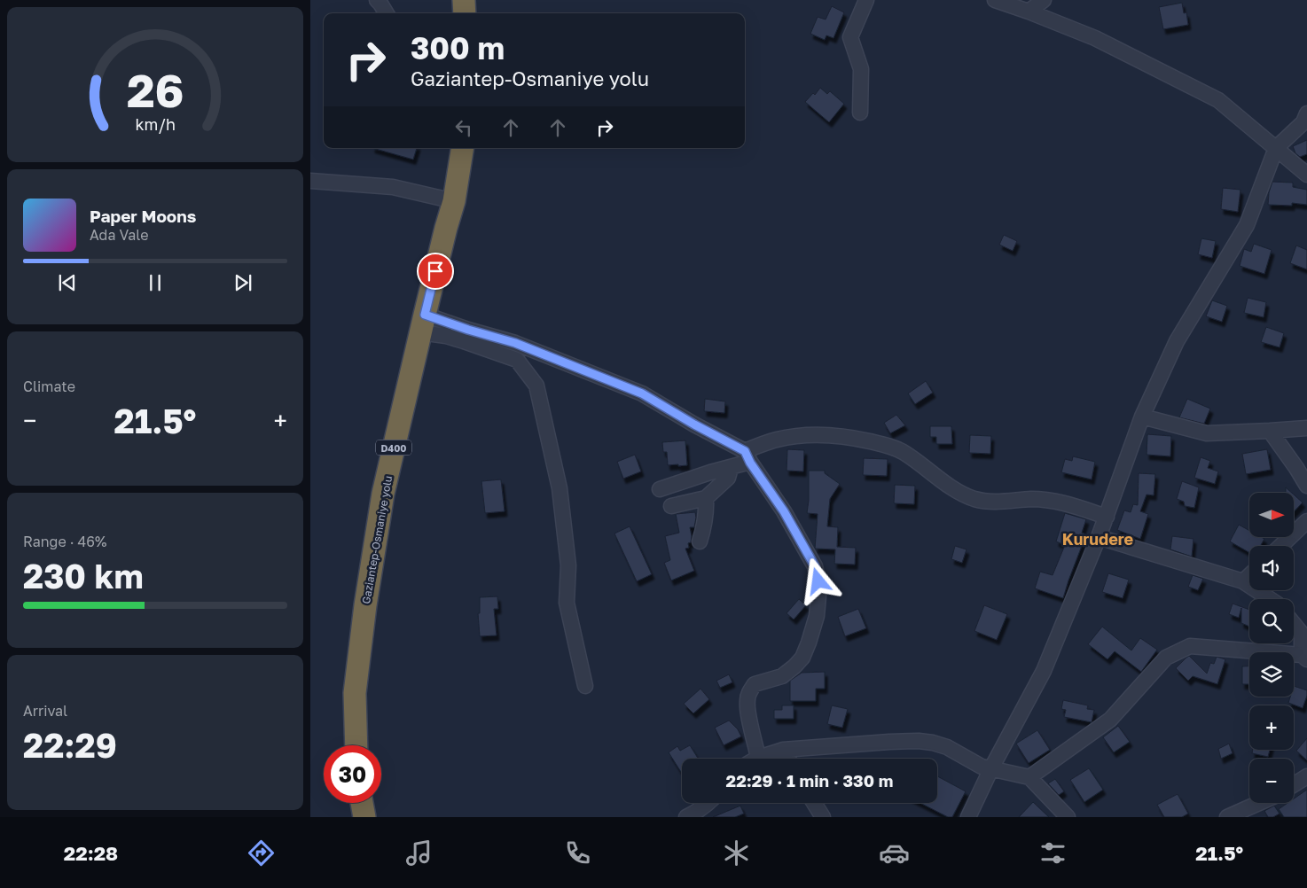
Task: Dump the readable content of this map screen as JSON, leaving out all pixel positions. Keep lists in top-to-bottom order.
{
  "streets": {
    "highway": ["D400", "Gaziantep-Osmaniye yolu"]
  },
  "districts": ["Kurudere"],
  "north": "right",
  "page": {
    "turn": ["300 m", "Gaziantep-Osmaniye yolu"],
    "song": ["Paper Moons", "Ada Vale"],
    "tile": [
      "Climate",
      ["Range · 46%", "230 km"],
      ["Arrival", "22:29"]
    ],
    "heat": ["−", "21.5°", "+"],
    "map_buttons": ["+", "−"],
    "limit": "30",
    "trip": "22:29 · 1 min · 330 m",
    "tabs": ["22:28", "21.5°"],
    "gauge": ["26", "km/h"]
  }
}
